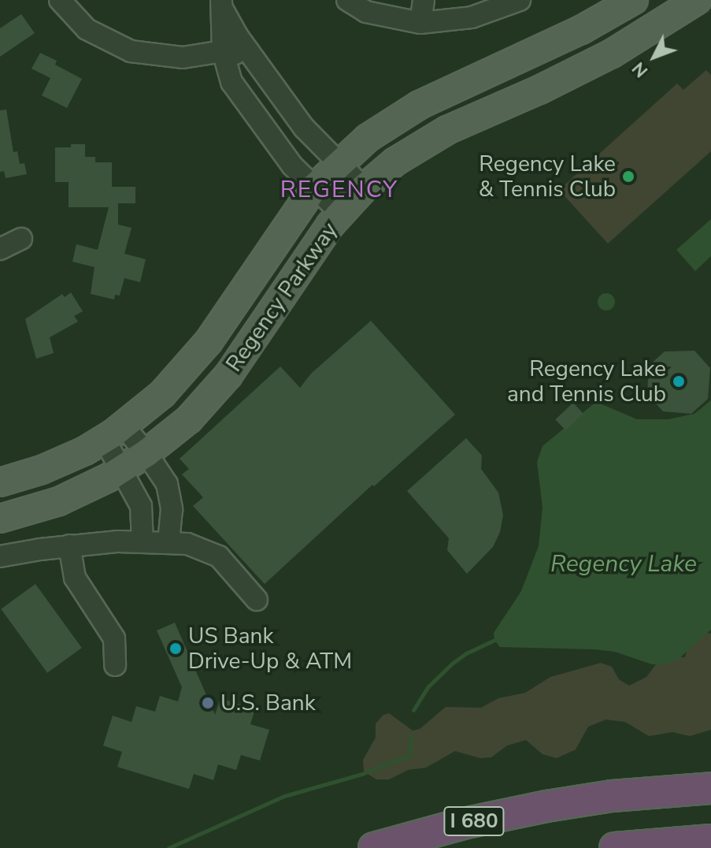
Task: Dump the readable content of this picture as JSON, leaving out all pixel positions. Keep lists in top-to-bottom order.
{
  "streets": {
    "highway": ["I 680"],
    "main road": ["Regency Parkway"]
  },
  "districts": ["REGENCY"],
  "water": ["Regency Lake"],
  "places": [
    "Regency Lake & Tennis Club",
    "Regency Lake and Tennis Club",
    "US Bank Drive-Up & ATM",
    "U.S. Bank"
  ],
  "north": "bottom left"
}
